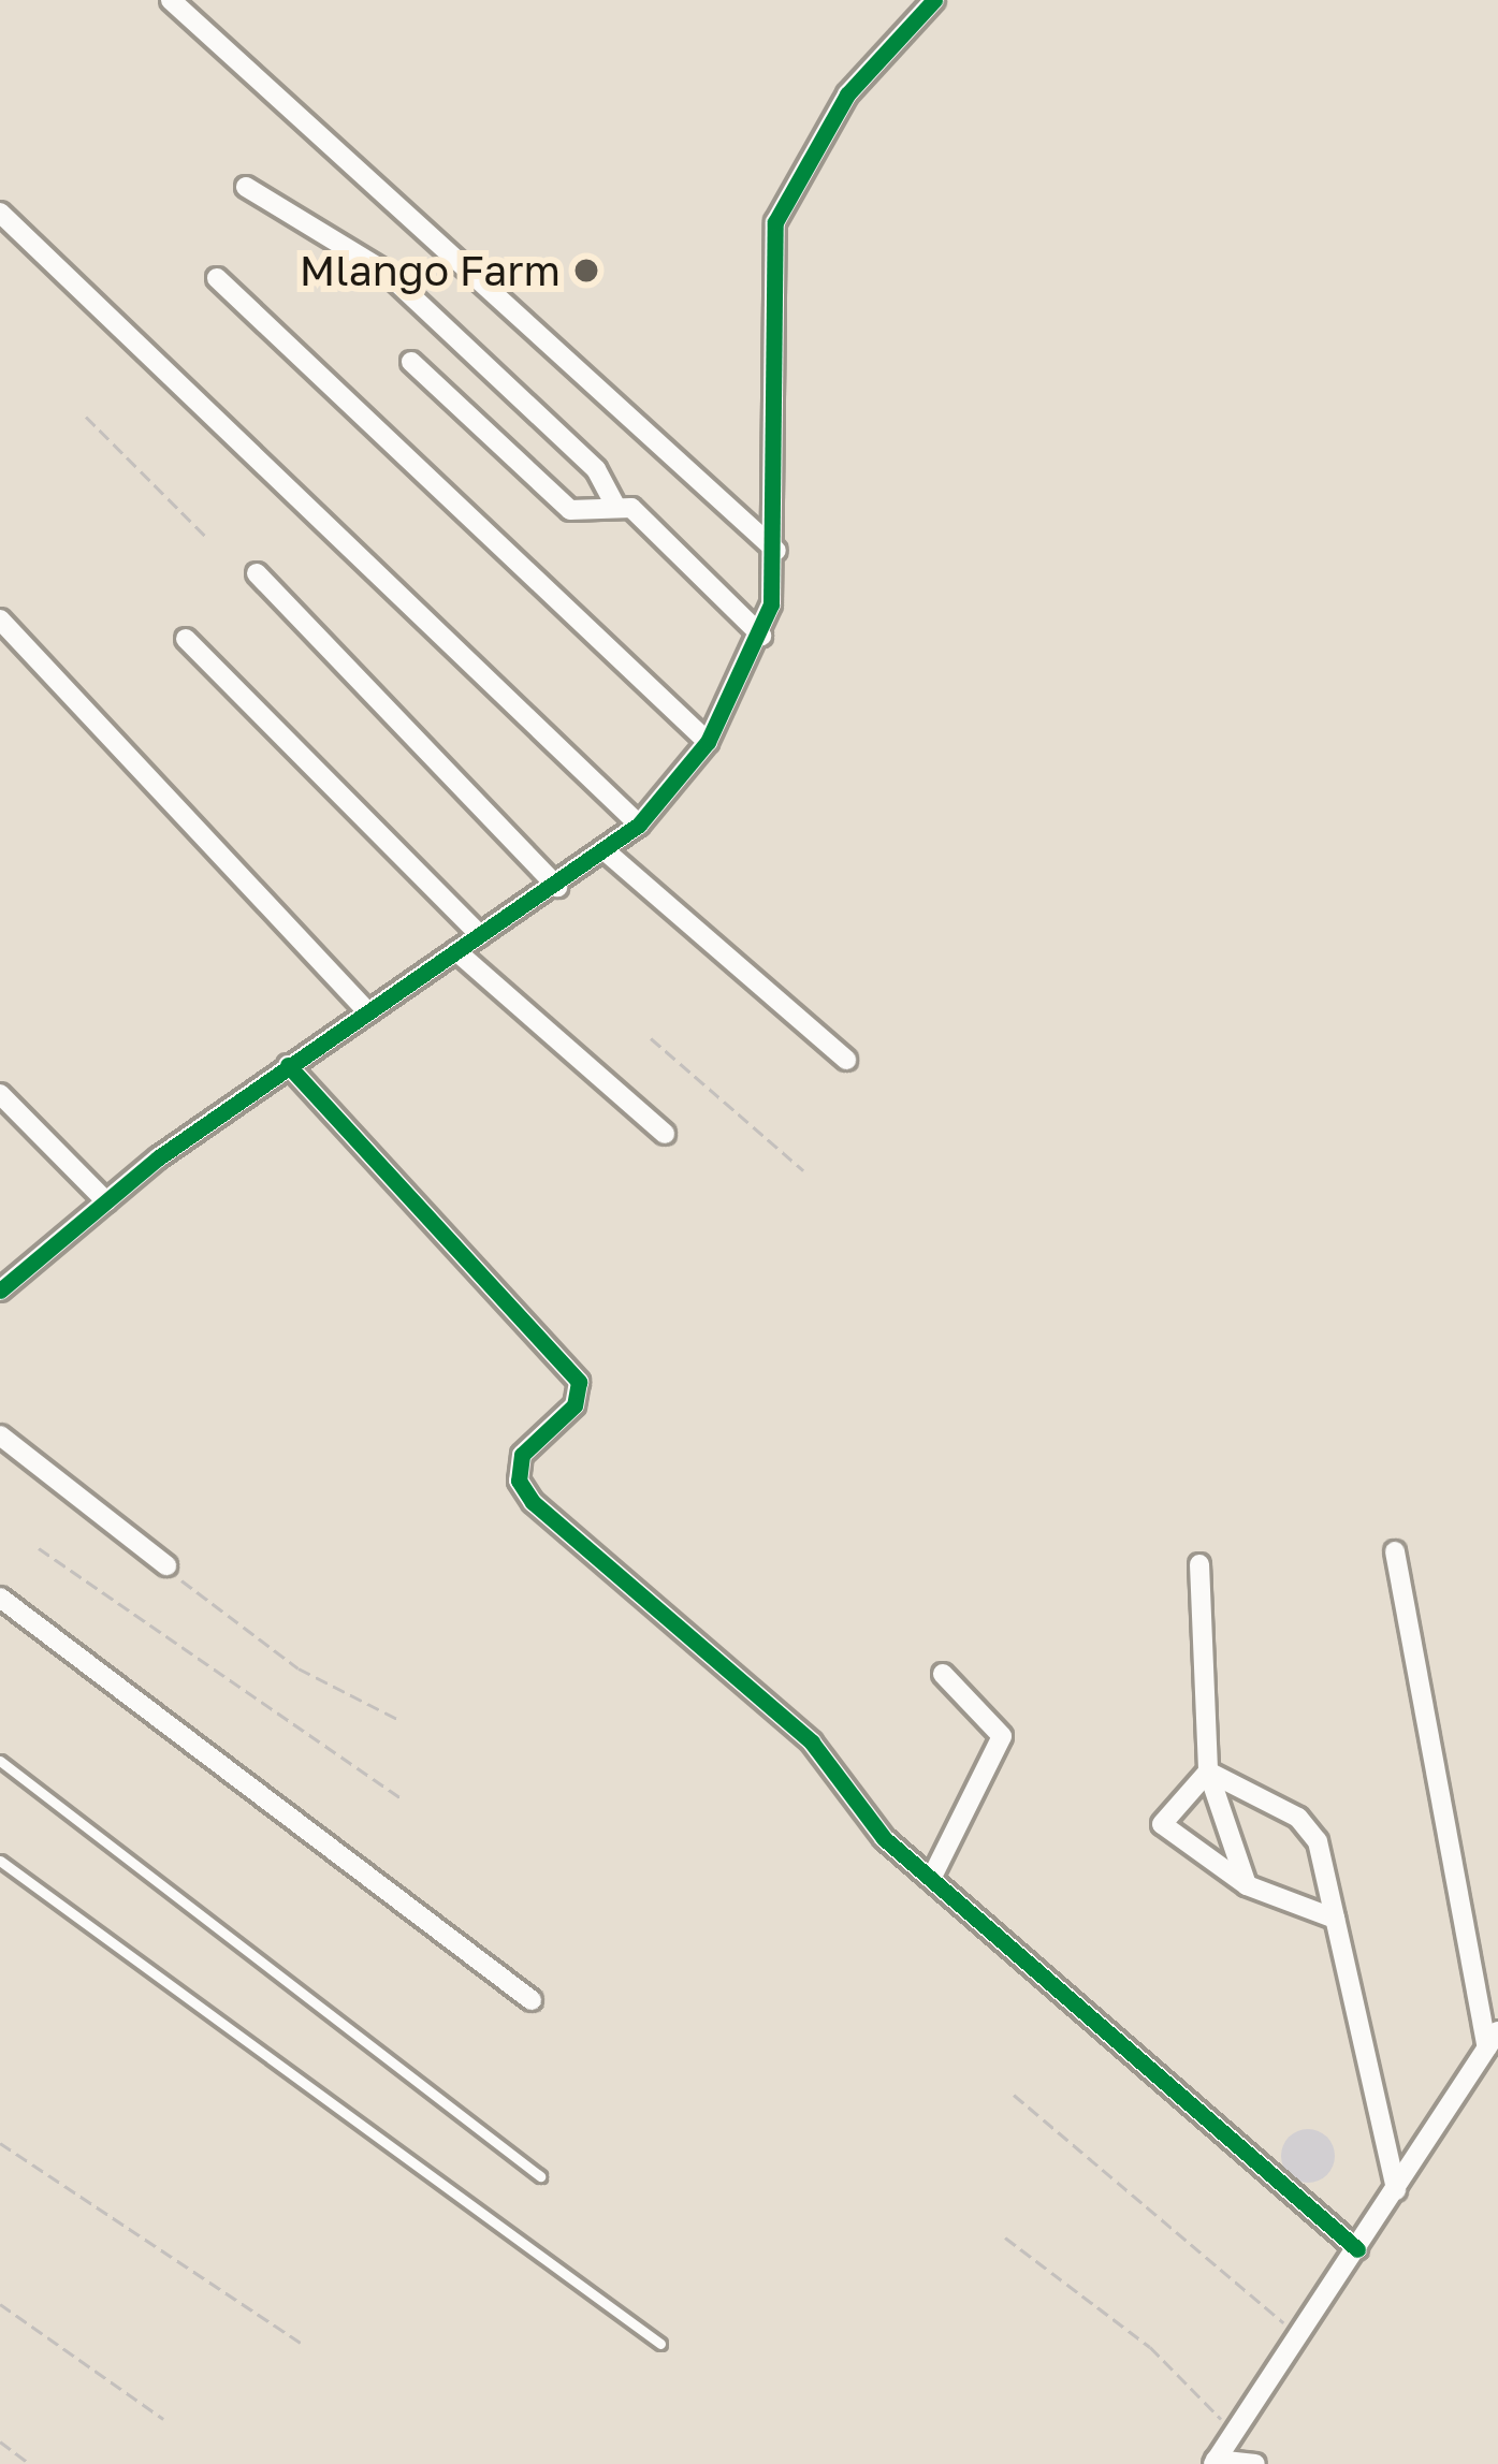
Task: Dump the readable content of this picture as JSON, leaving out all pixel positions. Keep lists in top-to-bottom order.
{
  "places": ["Mlango Farm"]
}
